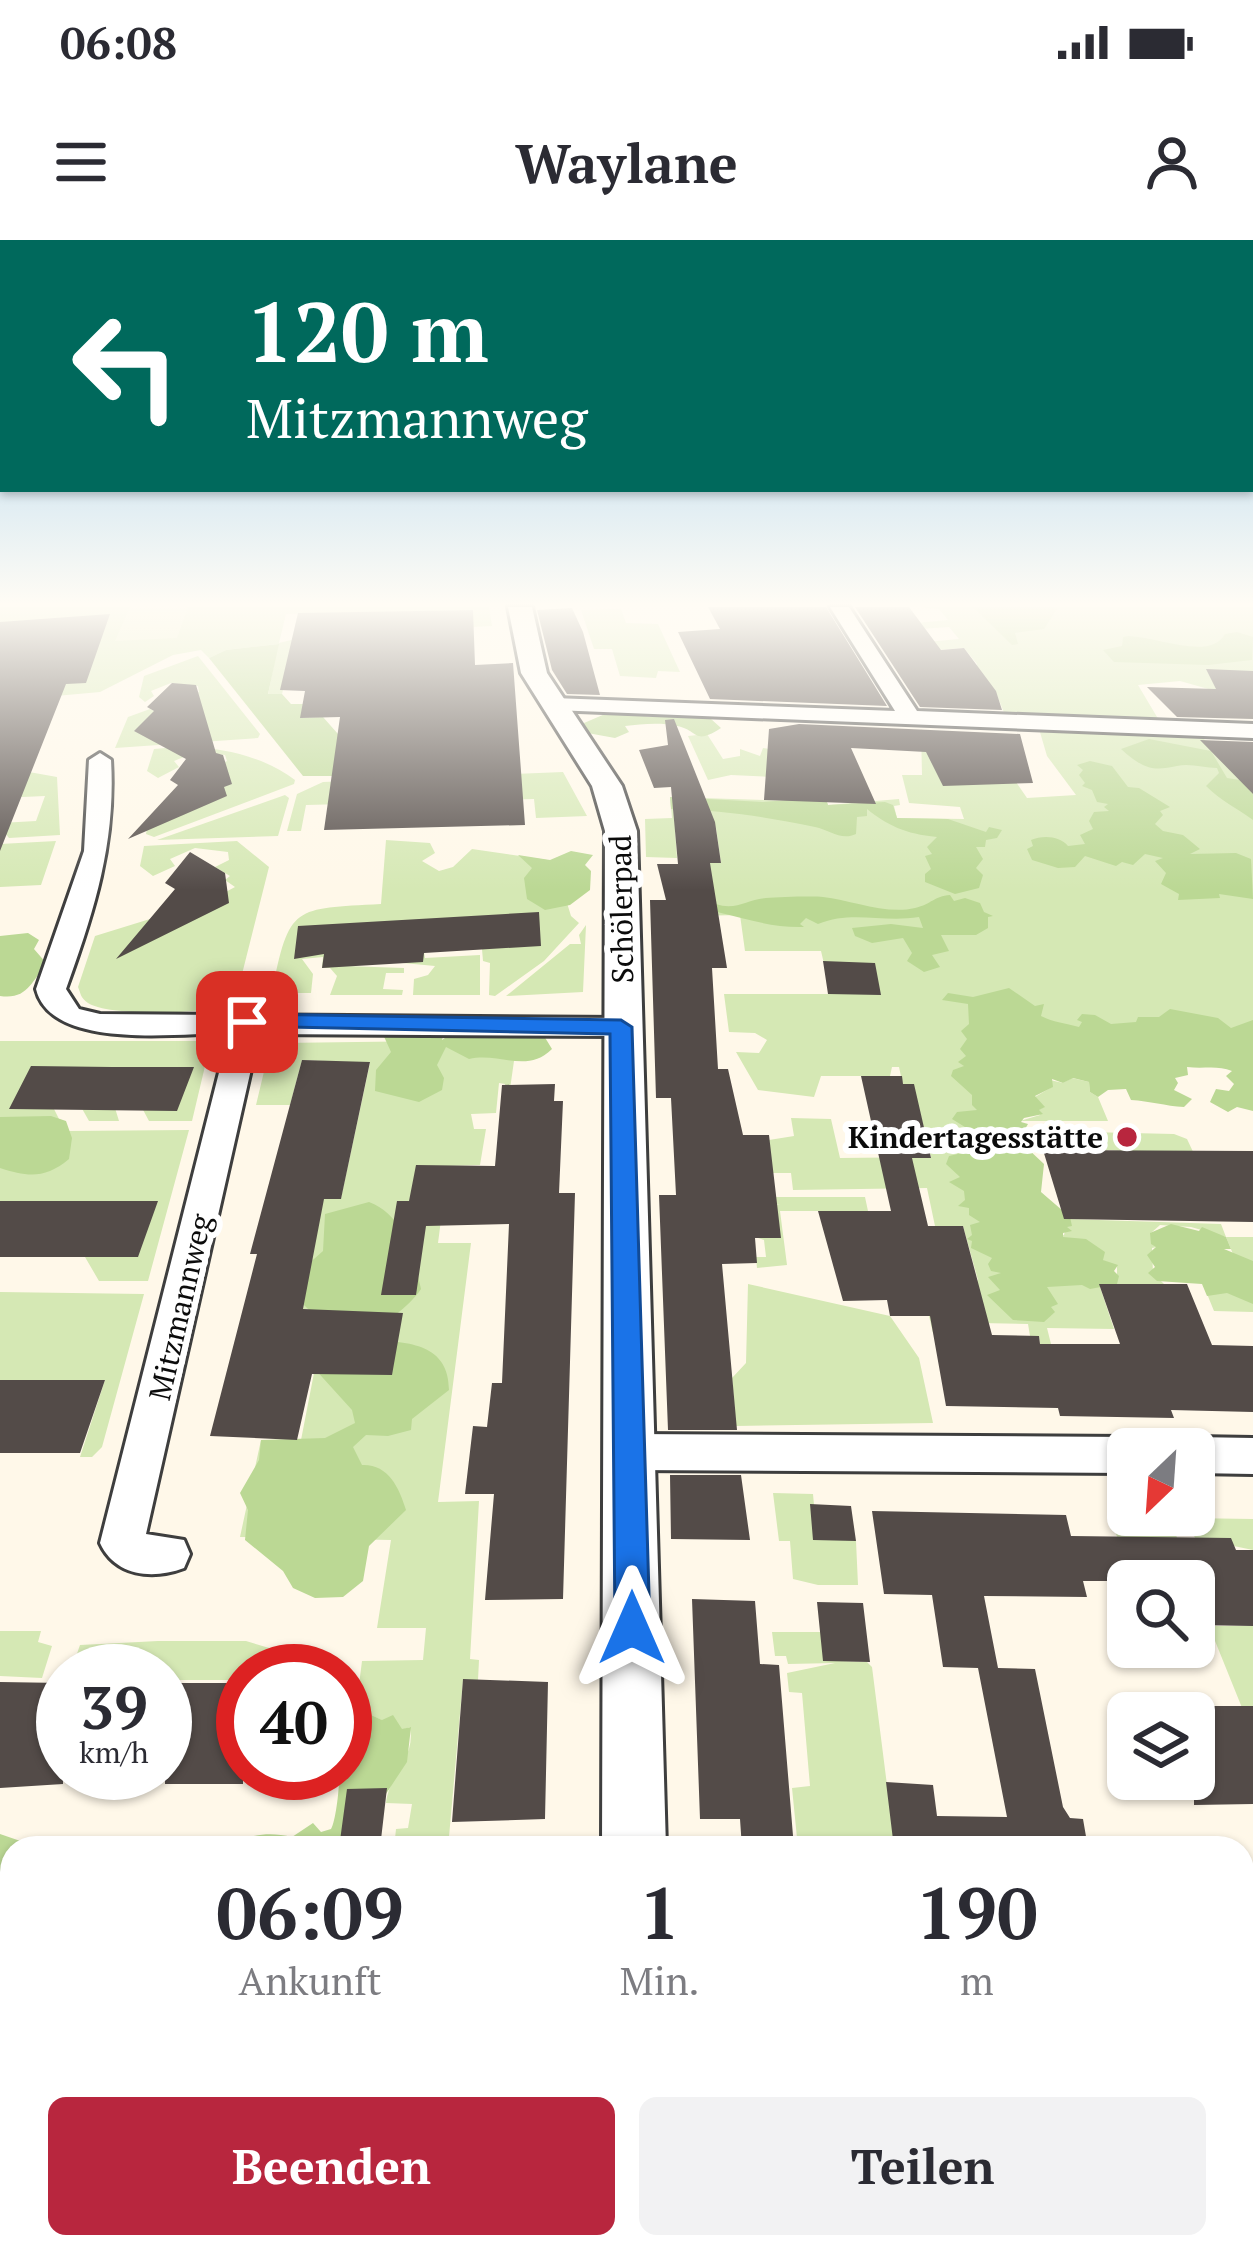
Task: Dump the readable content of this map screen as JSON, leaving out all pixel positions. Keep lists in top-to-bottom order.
{
  "streets": {
    "street": ["Schölerpad", "Mitzmannweg"]
  },
  "places": ["Kindertagesstätte"],
  "north": "bottom left",
  "page": {
    "status": "06:08",
    "header": "Waylane",
    "turn": ["120 m", "Mitzmannweg"],
    "speed": "39 km/h",
    "limit": "40",
    "eta": [
      "06:09",
      "Ankunft",
      "1",
      "Min.",
      "190",
      "m"
    ],
    "buttons": ["Beenden", "Teilen"]
  }
}
